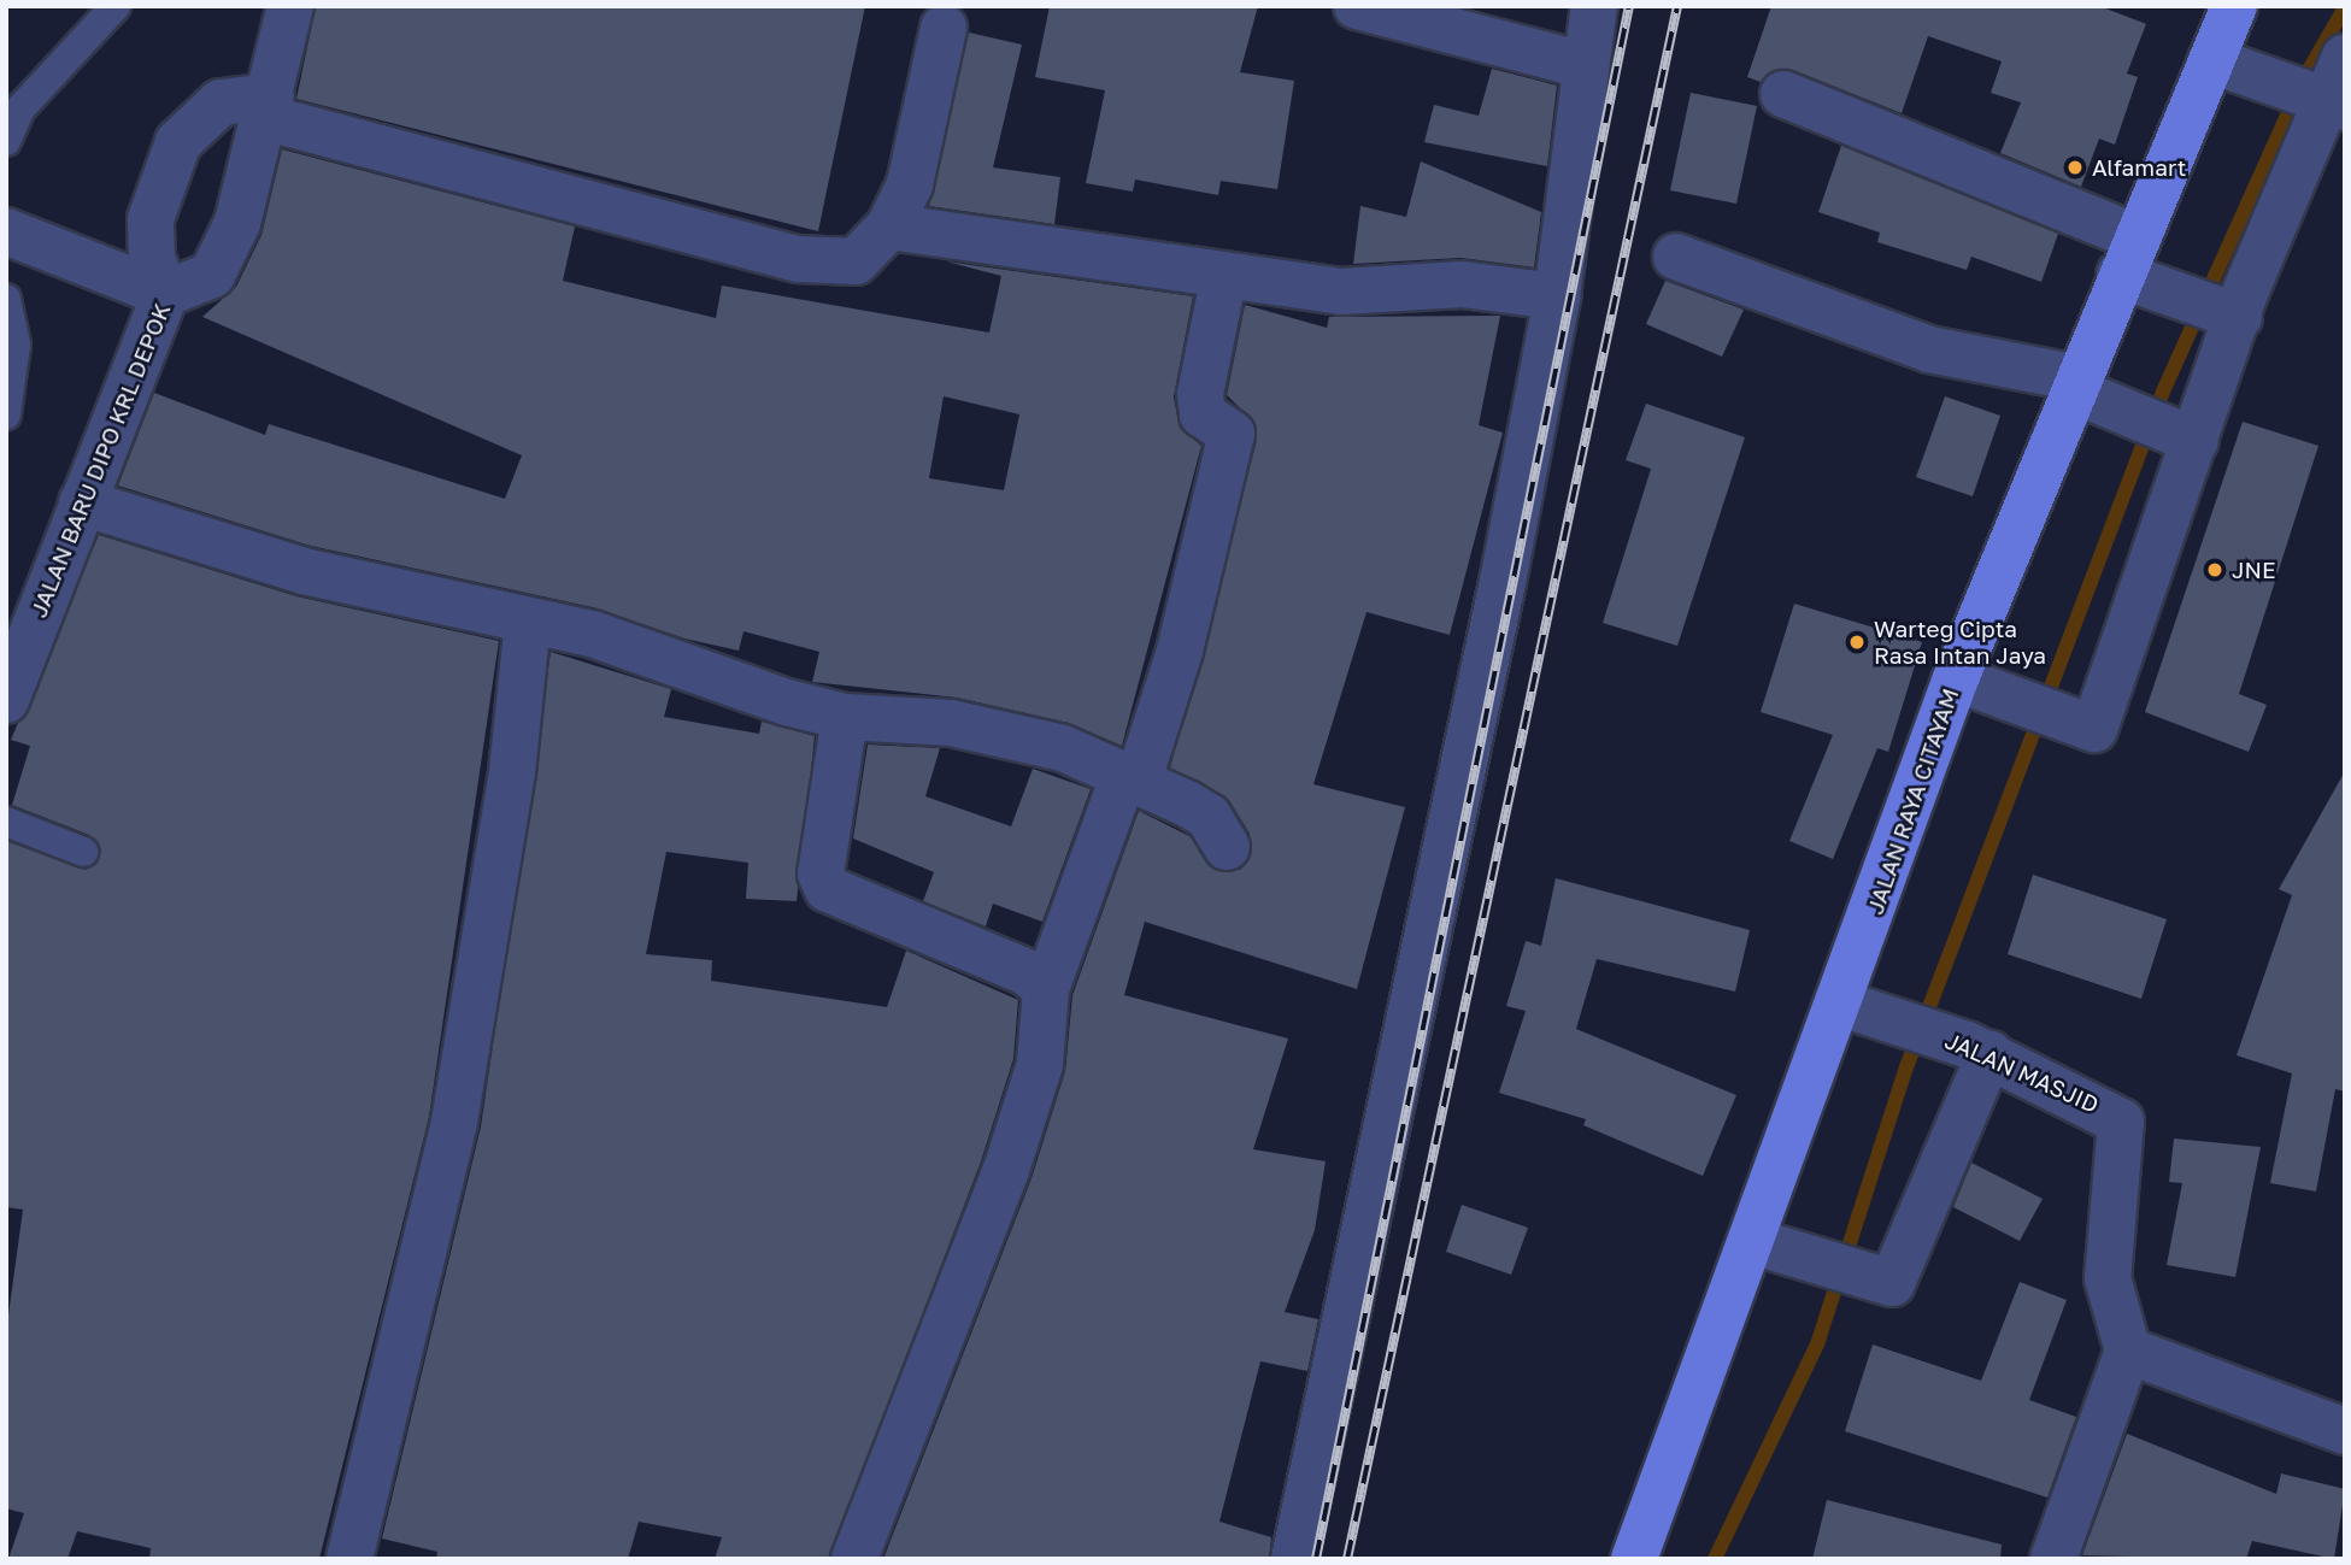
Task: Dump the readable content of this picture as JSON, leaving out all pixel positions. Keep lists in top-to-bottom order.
{
  "streets": {
    "main road": ["JALAN RAYA CITAYAM"],
    "street": ["JALAN BARU DIPO KRL DEPOK", "JALAN MASJID"]
  },
  "crossings": [
    ["JALAN RAYA CITAYAM", "JALAN MASJID"]
  ],
  "places": ["Alfamart", "JNE", "Warteg Cipta Rasa Intan Jaya"]
}
